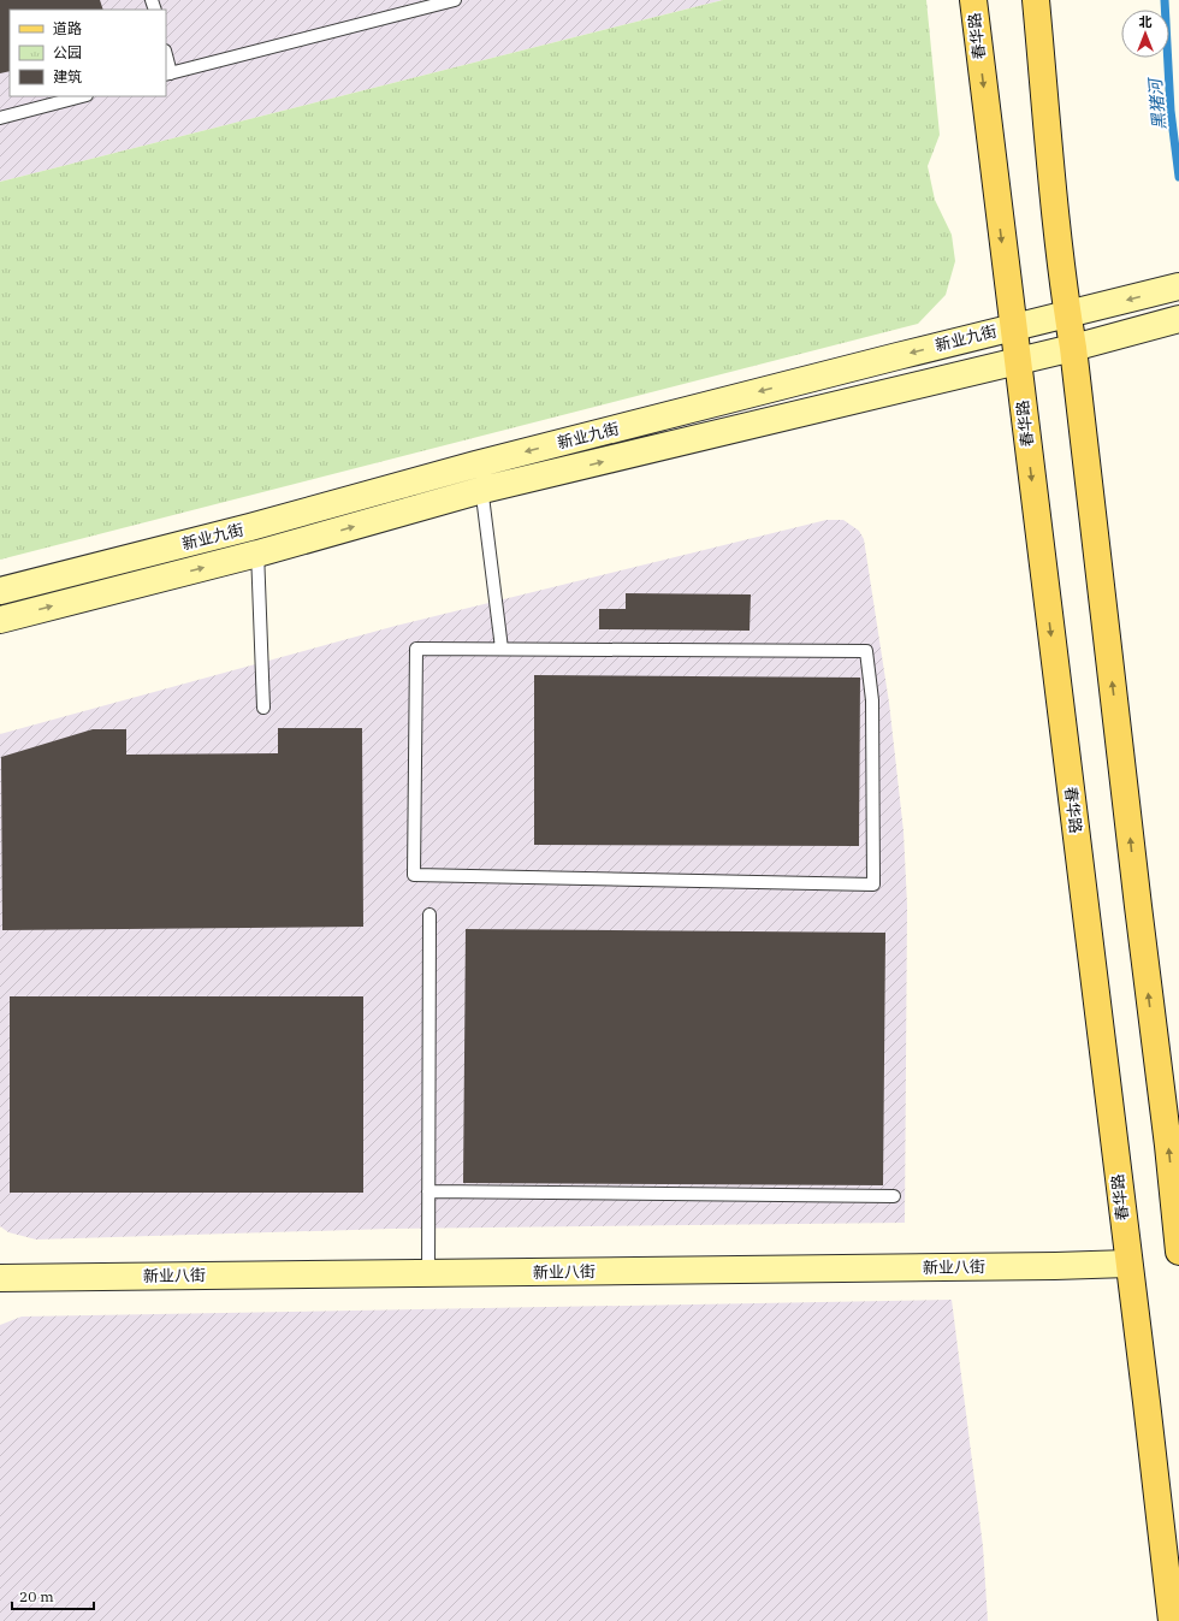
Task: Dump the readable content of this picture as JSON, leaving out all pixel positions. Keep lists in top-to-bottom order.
{
  "streets": {
    "main road": ["春华路"],
    "street": ["新业九街", "新业八街"]
  },
  "crossings": [
    ["春华路", "新业九街"],
    ["春华路", "新业八街"]
  ],
  "water": ["黑猪河"],
  "legend": ["道路", "公园", "建筑"],
  "scale_bar": "20 m",
  "north": "top"
}
